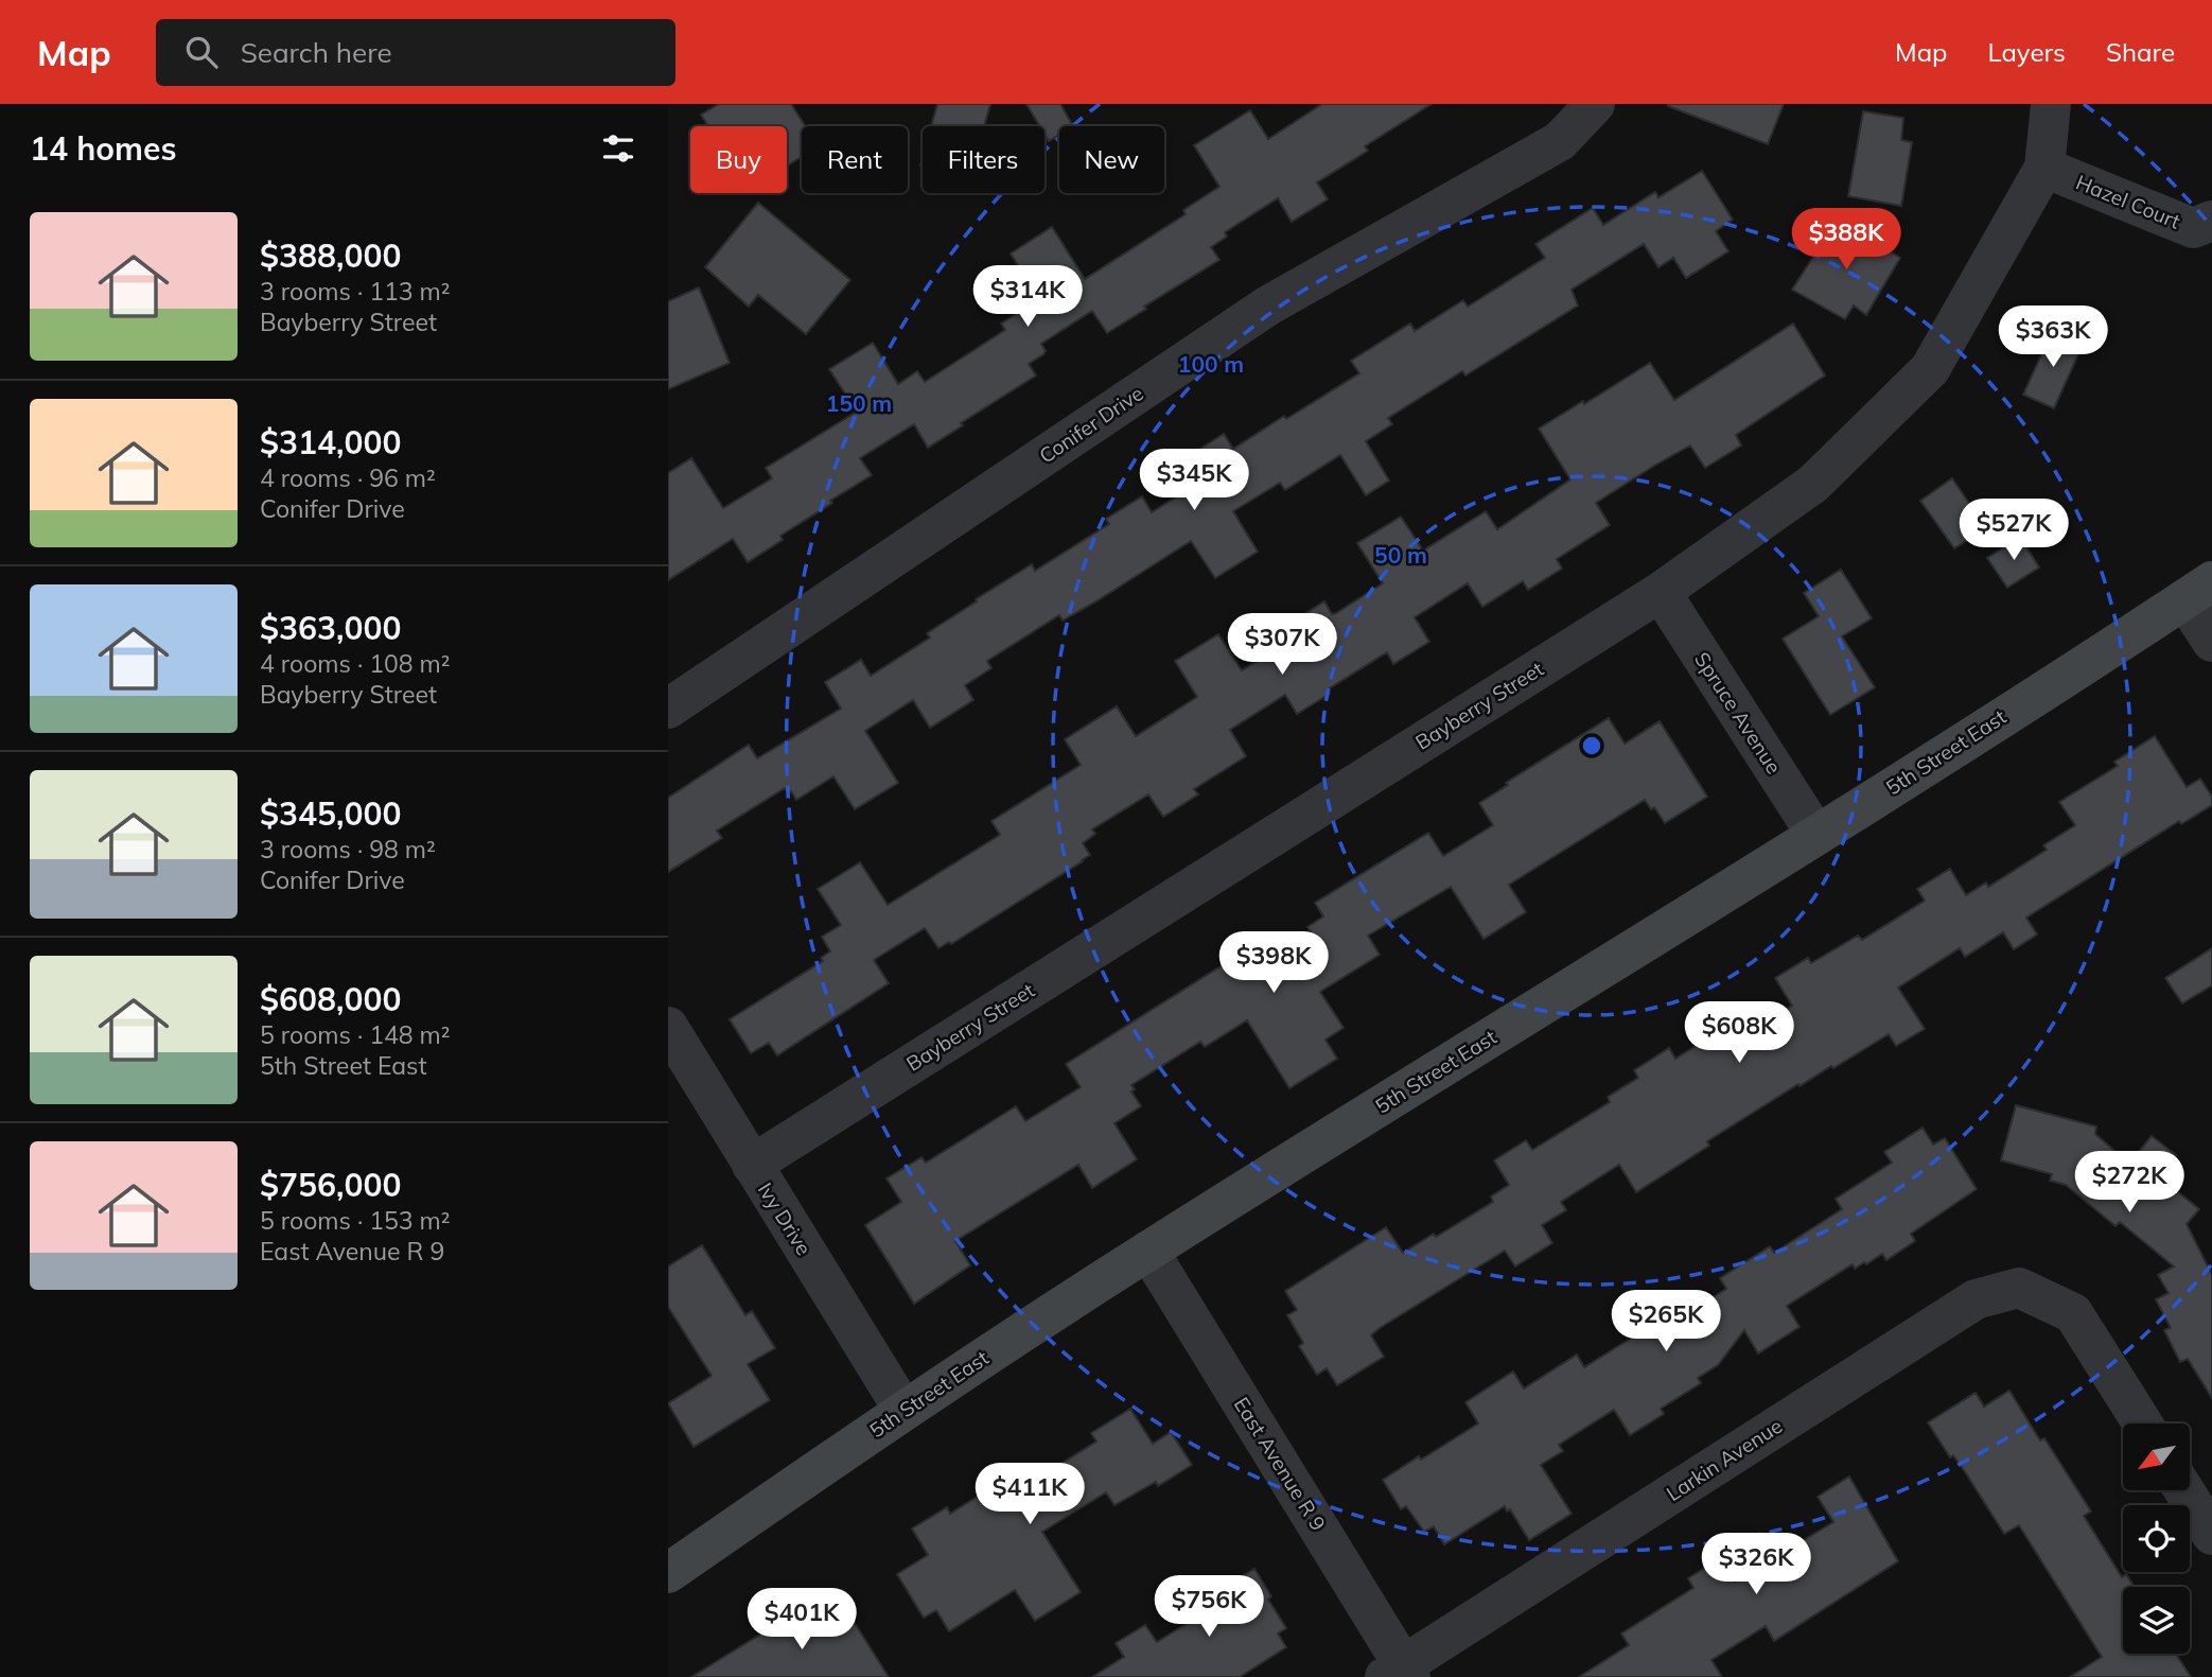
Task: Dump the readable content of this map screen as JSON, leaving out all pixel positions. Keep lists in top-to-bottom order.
{
  "streets": {
    "street": [
      "Hazel Court",
      "Conifer Drive",
      "Bayberry Street",
      "Spruce Avenue",
      "5th Street East",
      "Ivy Drive",
      "Larkin Avenue",
      "East Avenue R 9"
    ]
  },
  "crossings": [
    ["Hazel Court", "Bayberry Street"],
    ["Bayberry Street", "Spruce Avenue"],
    ["Bayberry Street", "Ivy Drive"],
    ["Spruce Avenue", "5th Street East"],
    ["5th Street East", "Ivy Drive"],
    ["5th Street East", "East Avenue R 9"],
    ["Larkin Avenue", "East Avenue R 9"]
  ],
  "north": "bottom left",
  "page": {
    "header": "Map",
    "search": "Search here",
    "nav": ["Map", "Layers", "Share"],
    "heading": "14 homes",
    "chip": [
      "Buy",
      "Rent",
      "Filters",
      "New"
    ],
    "list": [
      {
        "name": "$388,000",
        "note": "3 rooms · 113 m² · Bayberry Street"
      },
      {
        "name": "$314,000",
        "note": "4 rooms · 96 m² · Conifer Drive"
      },
      {
        "name": "$363,000",
        "note": "4 rooms · 108 m² · Bayberry Street"
      },
      {
        "name": "$345,000",
        "note": "3 rooms · 98 m² · Conifer Drive"
      },
      {
        "name": "$608,000",
        "note": "5 rooms · 148 m² · 5th Street East"
      },
      {
        "name": "$756,000",
        "note": "5 rooms · 153 m² · East Avenue R 9"
      }
    ],
    "price": [
      "$388K",
      "$314K",
      "$363K",
      "$345K",
      "$527K",
      "$307K",
      "$398K",
      "$608K",
      "$272K",
      "$265K",
      "$411K",
      "$326K",
      "$756K",
      "$401K"
    ]
  },
  "rings": ["100 m", "150 m", "50 m"]
}
